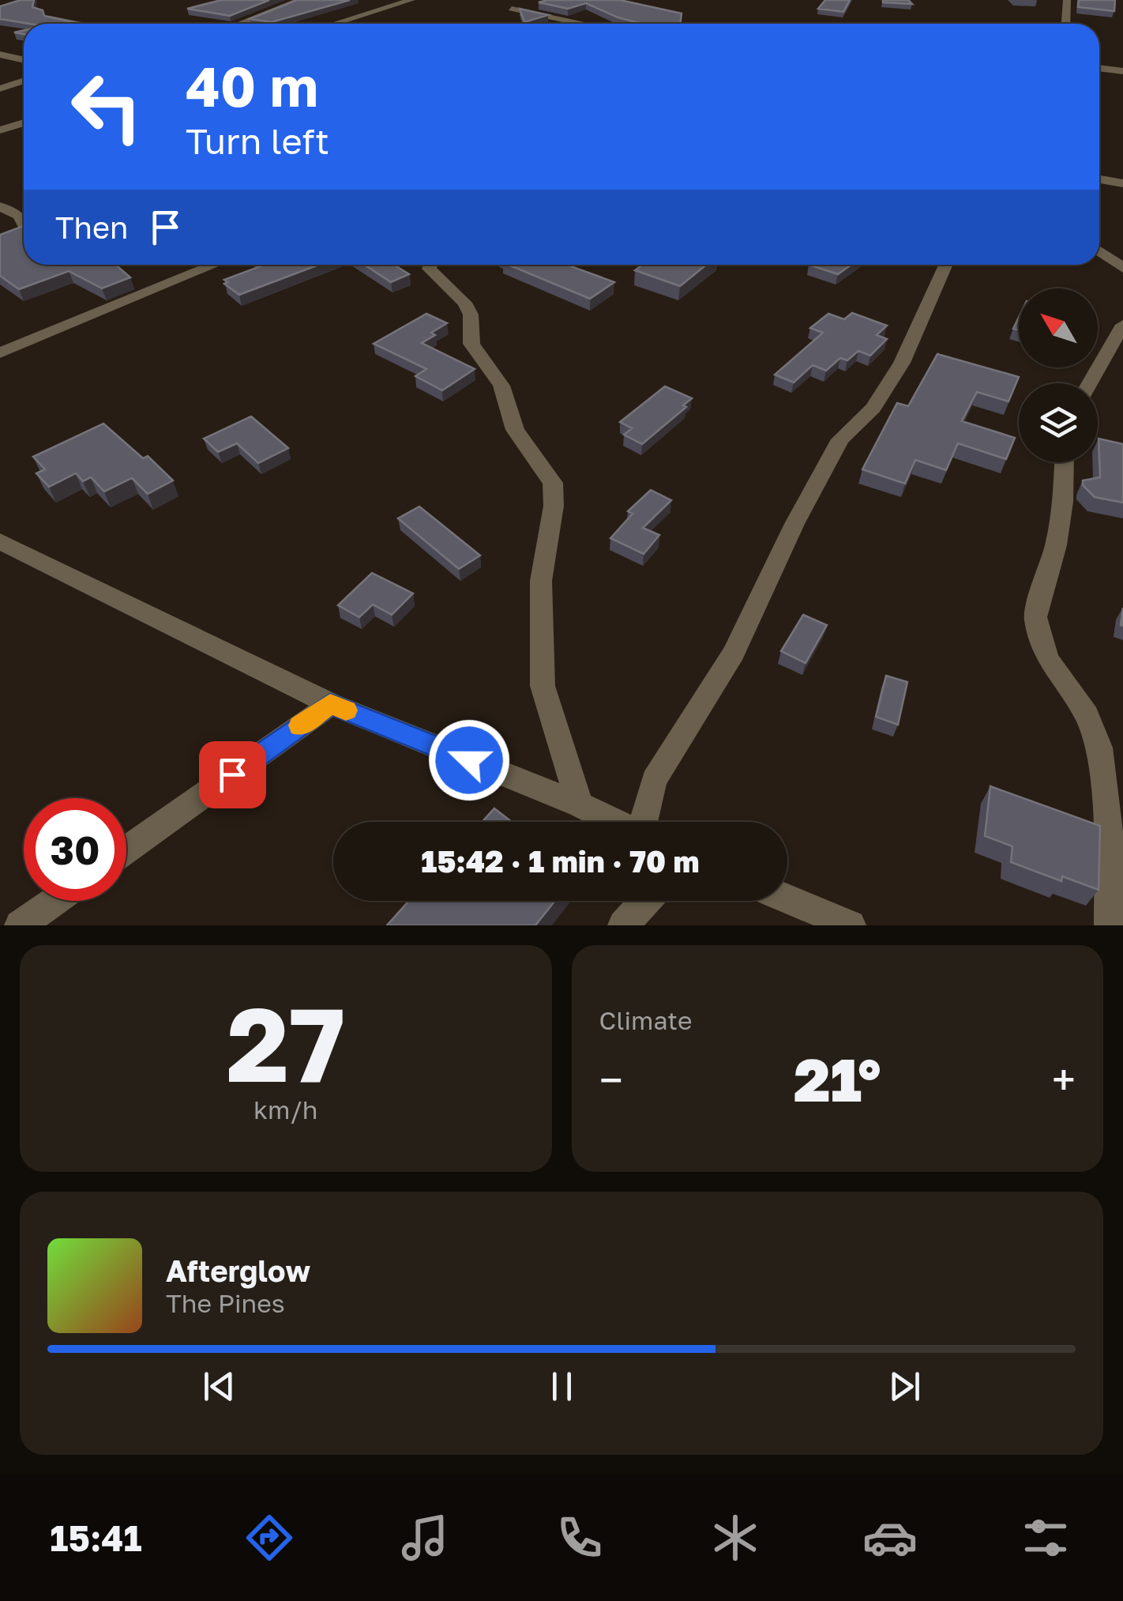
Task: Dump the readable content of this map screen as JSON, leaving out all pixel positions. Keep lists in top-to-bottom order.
{
  "north": "top left",
  "page": {
    "turn": ["40 m", "Turn left"],
    "then": "Then",
    "limit": "30",
    "trip": "15:42 · 1 min · 70 m",
    "tile": [
      ["27", "km/h"],
      "Climate"
    ],
    "heat": ["−", "21°", "+"],
    "song": ["Afterglow", "The Pines"],
    "tabs": "15:41"
  }
}
